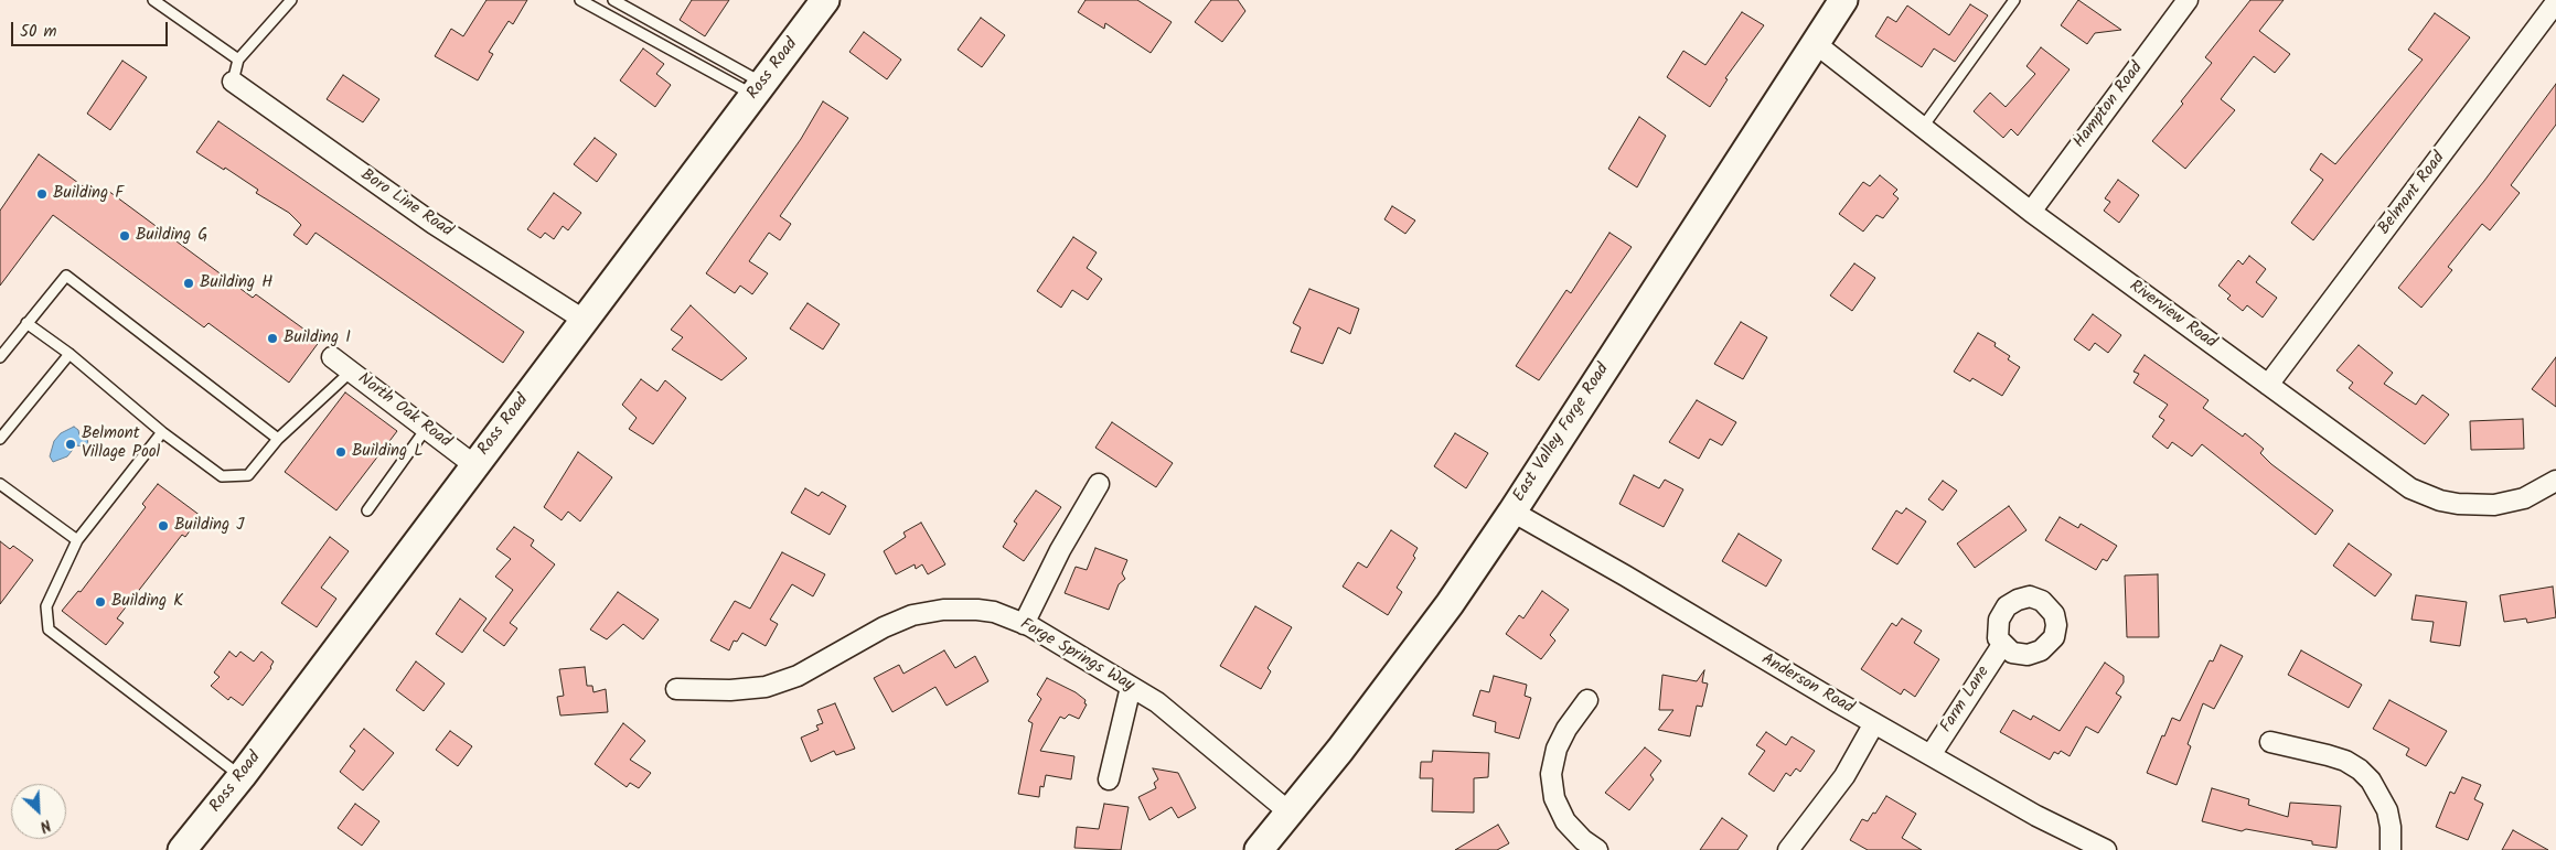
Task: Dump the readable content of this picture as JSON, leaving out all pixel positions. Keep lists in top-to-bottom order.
{
  "streets": {
    "street": [
      "Ross Road",
      "Hampton Road",
      "Belmont Road",
      "Boro Line Road",
      "Riverview Road",
      "North Oak Road",
      "East Valley Forge Road",
      "Forge Springs Way",
      "Anderson Road",
      "Farm Lane"
    ]
  },
  "crossings": [
    ["Ross Road", "Boro Line Road"],
    ["Ross Road", "North Oak Road"],
    ["Hampton Road", "Riverview Road"],
    ["Belmont Road", "Riverview Road"],
    ["Riverview Road", "East Valley Forge Road"],
    ["East Valley Forge Road", "Forge Springs Way"],
    ["East Valley Forge Road", "Anderson Road"],
    ["Anderson Road", "Farm Lane"]
  ],
  "places": [
    "Building F",
    "Building G",
    "Building H",
    "Building I",
    "Belmont Village Pool",
    "Building L",
    "Building J",
    "Building K"
  ],
  "scale_bar": "50 m",
  "north": "bottom right"
}
